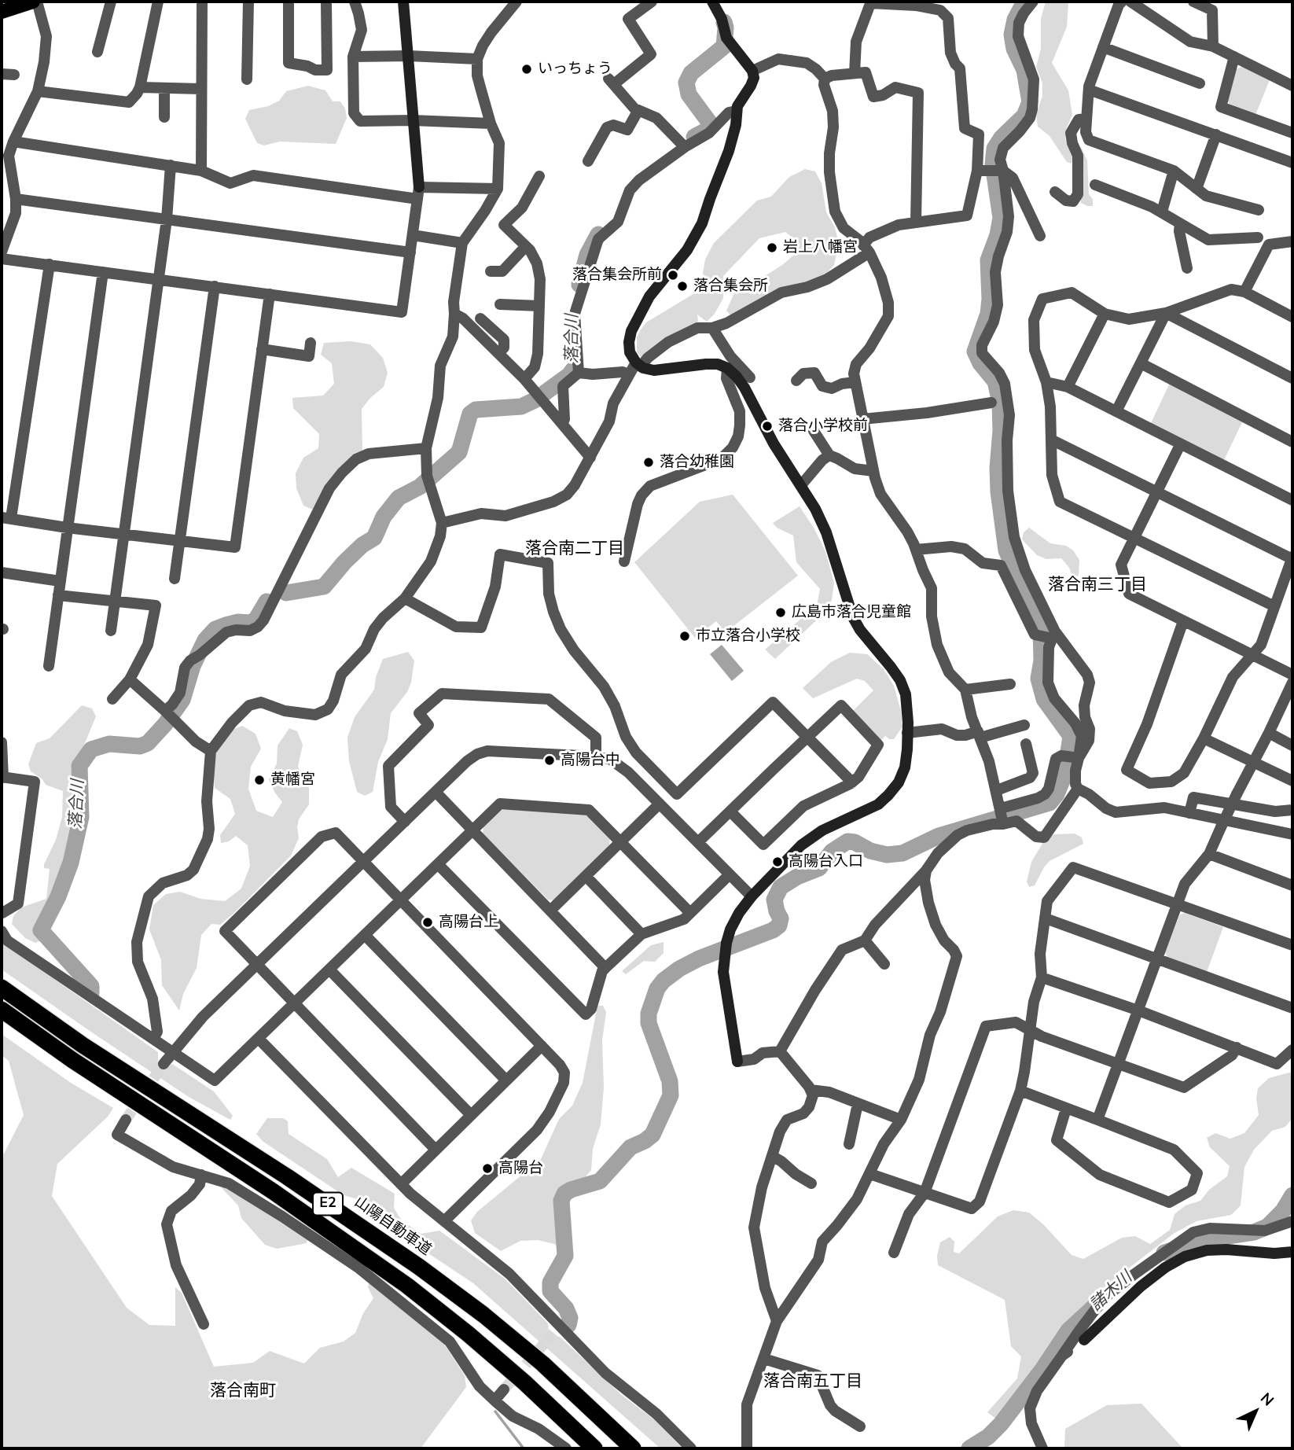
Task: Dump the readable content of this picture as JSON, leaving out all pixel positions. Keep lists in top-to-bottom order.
{
  "streets": {
    "highway": ["E2", "山陽自動車道"]
  },
  "districts": [
    "落合南二丁目",
    "落合南三丁目",
    "落合南五丁目",
    "落合南町"
  ],
  "water": ["落合川", "諸木川"],
  "places": [
    "いっちょう",
    "岩上八幡宮",
    "落合集会所前",
    "落合集会所",
    "落合小学校前",
    "落合幼稚園",
    "広島市落合児童館",
    "市立落合小学校",
    "高陽台中",
    "黄幡宮",
    "高陽台入口",
    "高陽台上",
    "高陽台"
  ],
  "north": "top right"
}
